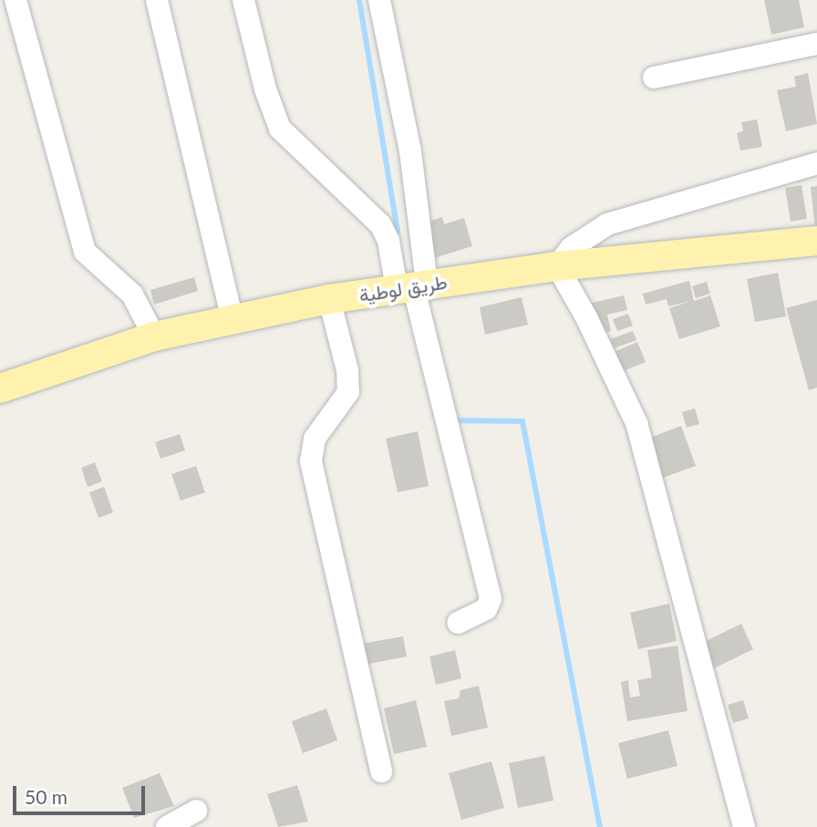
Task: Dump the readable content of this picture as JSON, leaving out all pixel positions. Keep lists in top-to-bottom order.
{
  "streets": {
    "main road": ["طريق لوطية"]
  },
  "scale_bar": "50 m"
}
